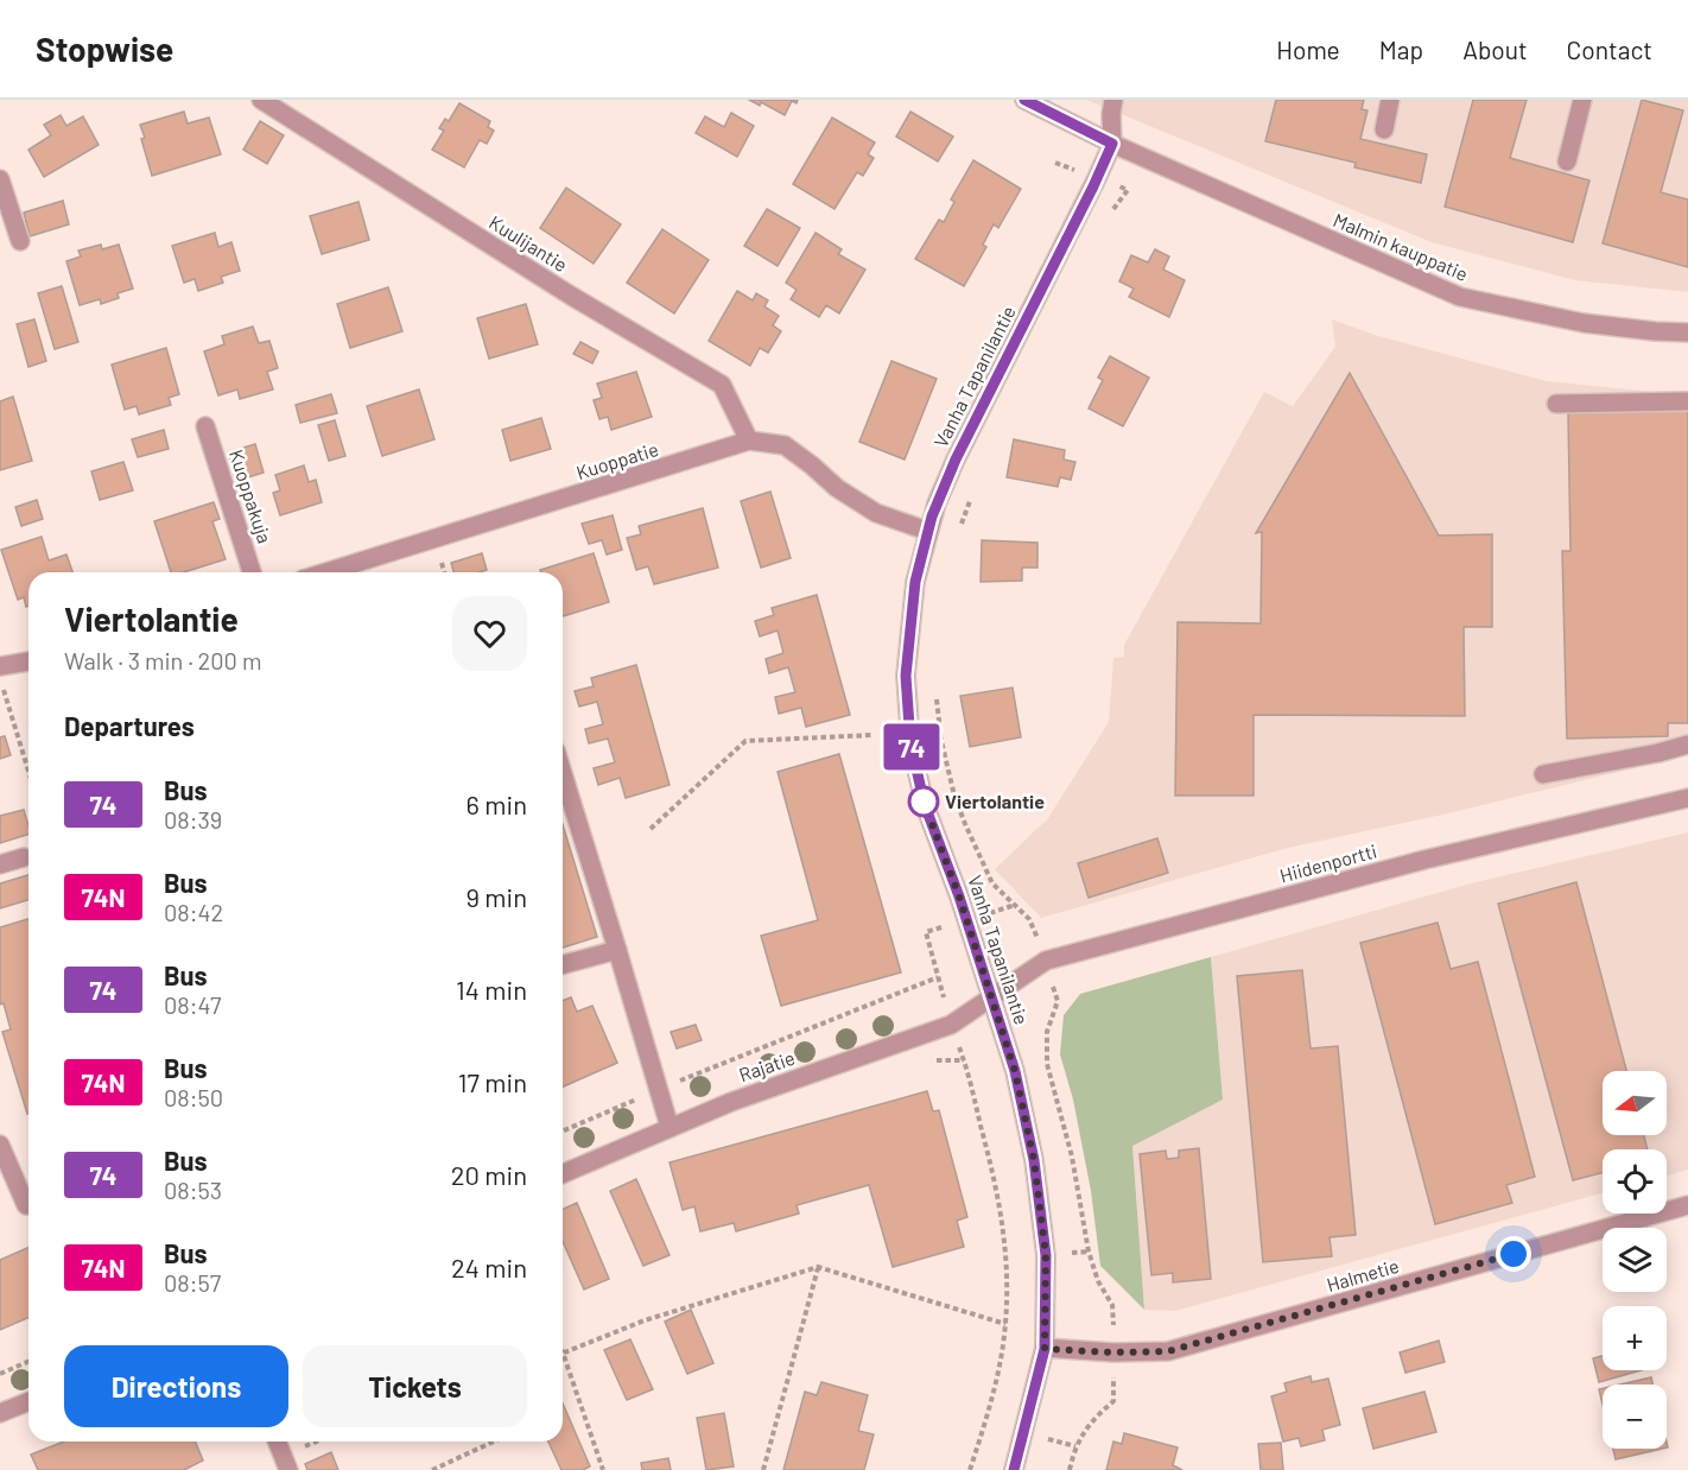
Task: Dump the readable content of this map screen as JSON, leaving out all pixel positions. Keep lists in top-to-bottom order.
{
  "streets": {
    "street": [
      "Kuulijantie",
      "Malmin kauppatie",
      "Vanha Tapanilantie",
      "Kuoppatie",
      "Kuoppakuja",
      "Hiidenportti",
      "Rajatie",
      "Halmetie"
    ]
  },
  "crossings": [
    ["Kuulijantie", "Kuoppatie"],
    ["Malmin kauppatie", "Vanha Tapanilantie"],
    ["Vanha Tapanilantie", "Kuoppatie"],
    ["Vanha Tapanilantie", "Hiidenportti"],
    ["Vanha Tapanilantie", "Rajatie"],
    ["Vanha Tapanilantie", "Halmetie"],
    ["Hiidenportti", "Rajatie"]
  ],
  "places": ["Viertolantie"],
  "lines": ["bus line 74"],
  "north": "left",
  "page": {
    "header": "Stopwise",
    "nav": [
      "Home",
      "Map",
      "About",
      "Contact"
    ],
    "on_map": "74",
    "heading": [
      ["Viertolantie", "Walk · 3 min · 200 m"],
      "Departures"
    ],
    "list": [
      {
        "mark": "74",
        "name": "Bus",
        "note": "08:39",
        "value": "6 min"
      },
      {
        "mark": "74N",
        "name": "Bus",
        "note": "08:42",
        "value": "9 min"
      },
      {
        "mark": "74",
        "name": "Bus",
        "note": "08:47",
        "value": "14 min"
      },
      {
        "mark": "74N",
        "name": "Bus",
        "note": "08:50",
        "value": "17 min"
      },
      {
        "mark": "74",
        "name": "Bus",
        "note": "08:53",
        "value": "20 min"
      },
      {
        "mark": "74N",
        "name": "Bus",
        "note": "08:57",
        "value": "24 min"
      }
    ],
    "map_buttons": ["+", "−"],
    "buttons": ["Directions", "Tickets"]
  }
}
